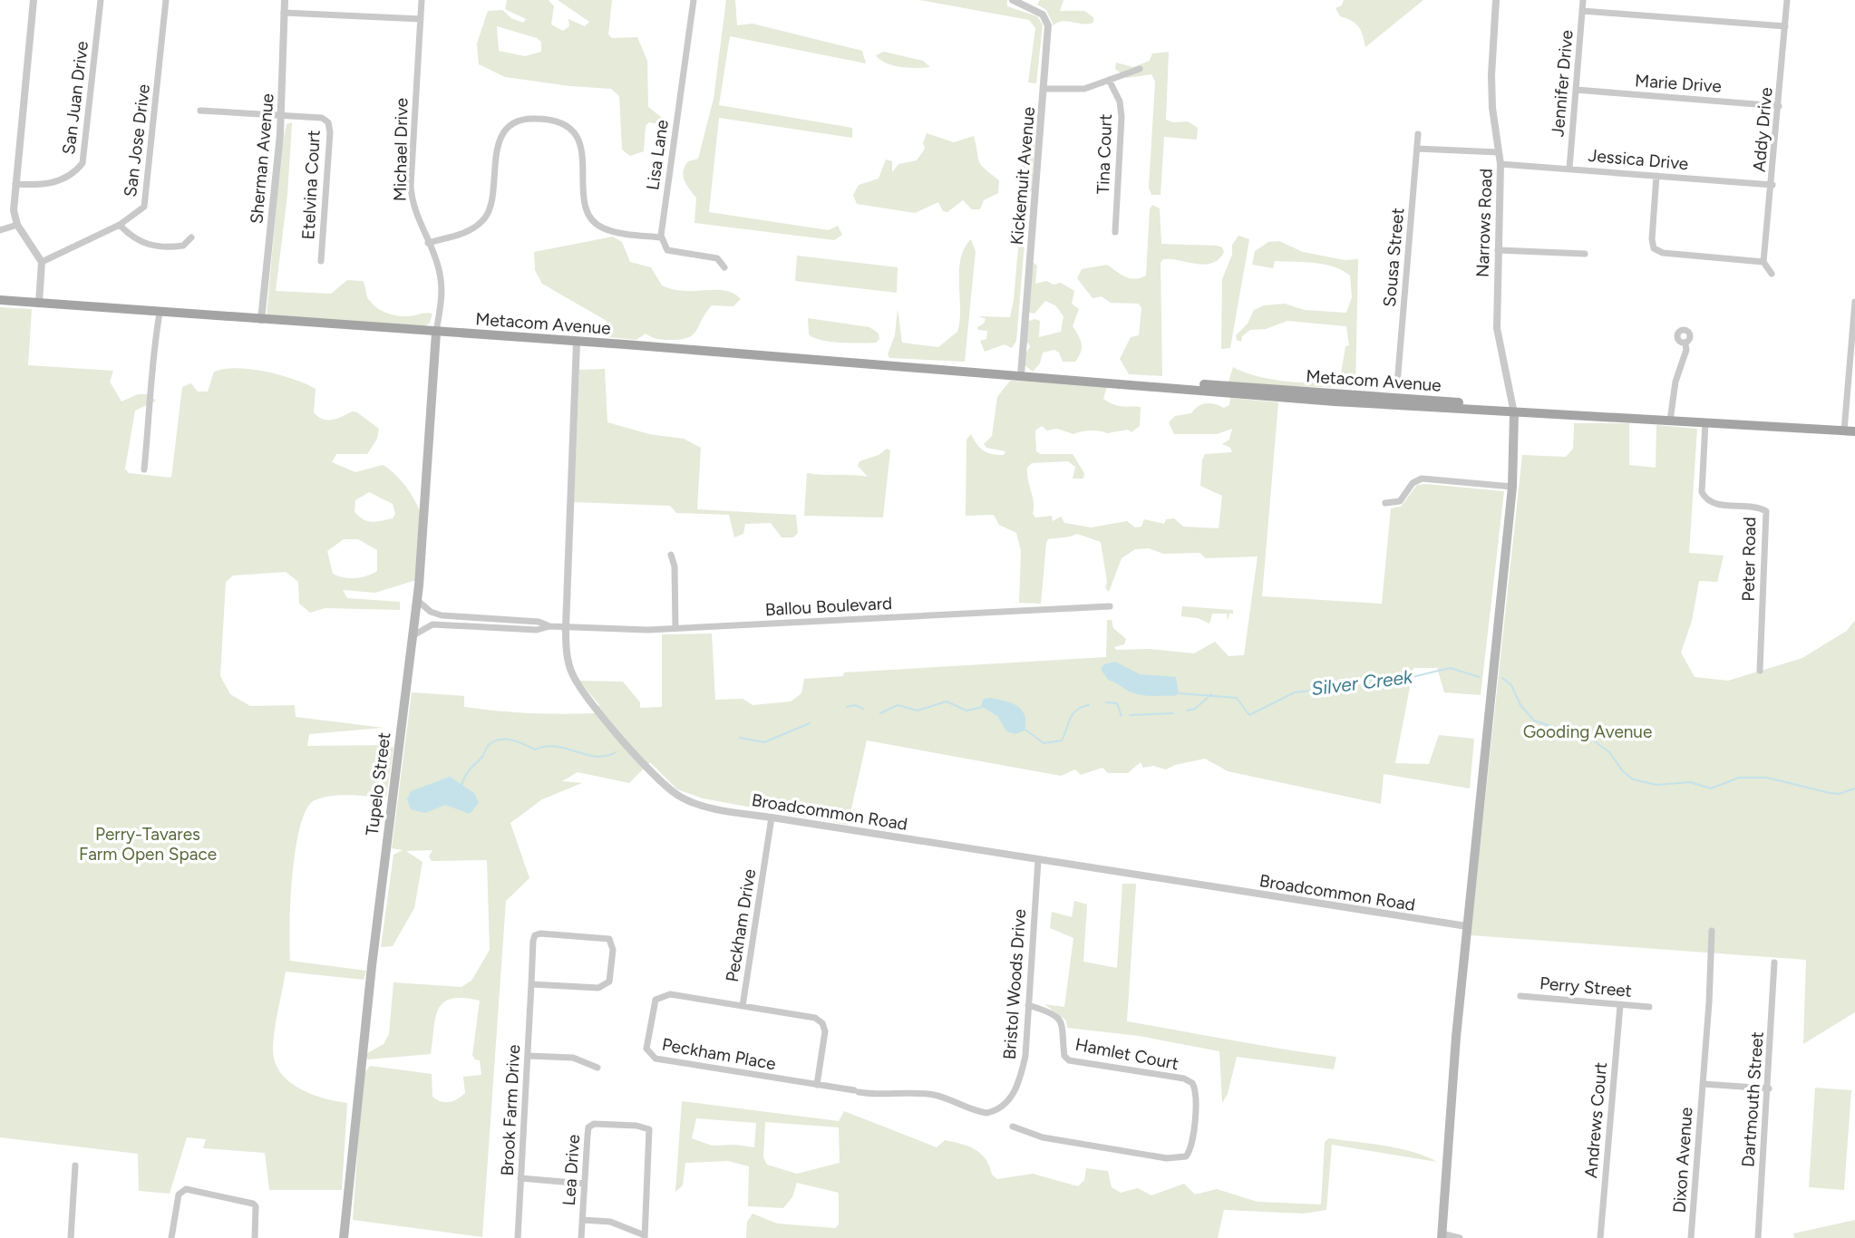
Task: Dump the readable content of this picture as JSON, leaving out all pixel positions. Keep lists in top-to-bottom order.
{
  "streets": {
    "main road": ["Metacom Avenue", "Tupelo Street"],
    "street": [
      "Jennifer Drive",
      "Marie Drive",
      "San Juan Drive",
      "Addy Drive",
      "San Jose Drive",
      "Michael Drive",
      "Tina Court",
      "Lisa Lane",
      "Sherman Avenue",
      "Jessica Drive",
      "Kickemuit Avenue",
      "Etelvina Court",
      "Narrows Road",
      "Sousa Street",
      "Peter Road",
      "Ballou Boulevard",
      "Broadcommon Road",
      "Peckham Drive",
      "Bristol Woods Drive",
      "Perry Street",
      "Peckham Place",
      "Hamlet Court",
      "Dartmouth Street",
      "Brook Farm Drive",
      "Andrews Court",
      "Dixon Avenue",
      "Lea Drive"
    ]
  },
  "crossings": [
    ["Jennifer Drive", "Marie Drive"],
    ["Jennifer Drive", "Jessica Drive"],
    ["Marie Drive", "Addy Drive"],
    ["Addy Drive", "Jessica Drive"],
    ["Michael Drive", "Metacom Avenue"],
    ["Michael Drive", "Tupelo Street"],
    ["Sherman Avenue", "Etelvina Court"],
    ["Sherman Avenue", "Metacom Avenue"],
    ["Jessica Drive", "Narrows Road"],
    ["Kickemuit Avenue", "Metacom Avenue"],
    ["Narrows Road", "Metacom Avenue"],
    ["Metacom Avenue", "Peter Road"],
    ["Metacom Avenue", "Tupelo Street"],
    ["Metacom Avenue", "Broadcommon Road"],
    ["Ballou Boulevard", "Tupelo Street"],
    ["Ballou Boulevard", "Broadcommon Road"],
    ["Broadcommon Road", "Peckham Drive"],
    ["Broadcommon Road", "Bristol Woods Drive"],
    ["Peckham Drive", "Peckham Place"],
    ["Bristol Woods Drive", "Peckham Place"],
    ["Bristol Woods Drive", "Hamlet Court"],
    ["Perry Street", "Andrews Court"],
    ["Dartmouth Street", "Dixon Avenue"]
  ],
  "water": ["Silver Creek"],
  "parks": ["Gooding Avenue", "Perry-Tavares Farm Open Space"]
}
